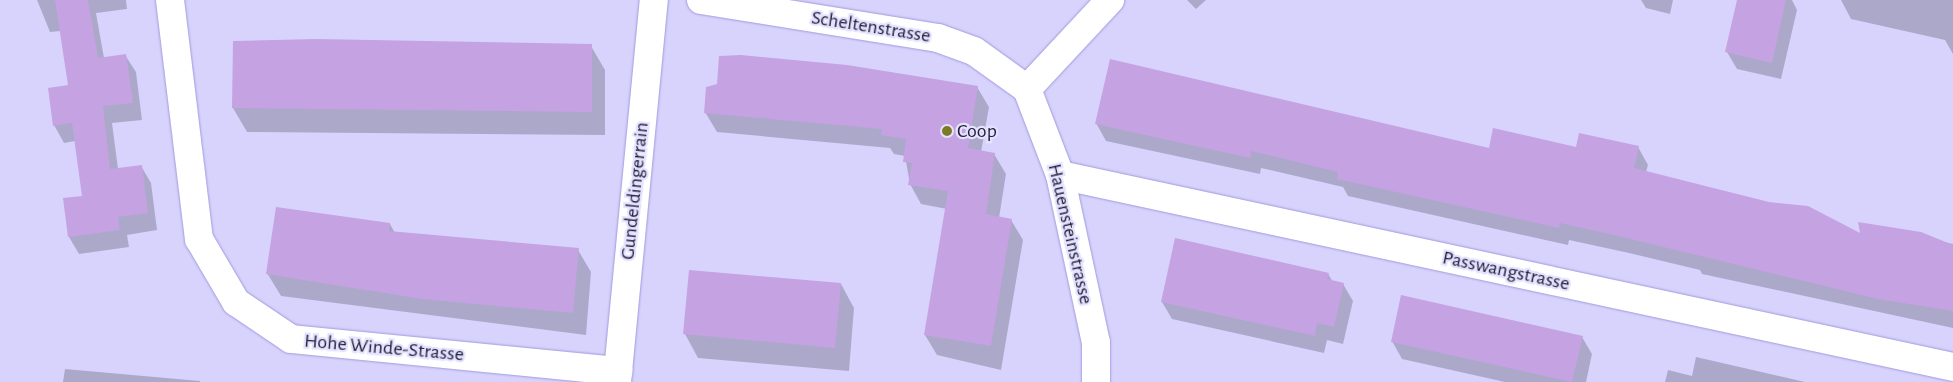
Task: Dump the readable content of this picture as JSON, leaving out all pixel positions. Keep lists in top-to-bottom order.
{
  "streets": {
    "street": [
      "Scheltenstrasse",
      "Gundeldingerrain",
      "Hauensteinstrasse",
      "Passwangstrasse",
      "Hohe Winde-Strasse"
    ]
  },
  "crossings": [
    ["Scheltenstrasse", "Hauensteinstrasse"],
    ["Gundeldingerrain", "Hohe Winde-Strasse"],
    ["Hauensteinstrasse", "Passwangstrasse"]
  ],
  "places": ["Coop"]
}
